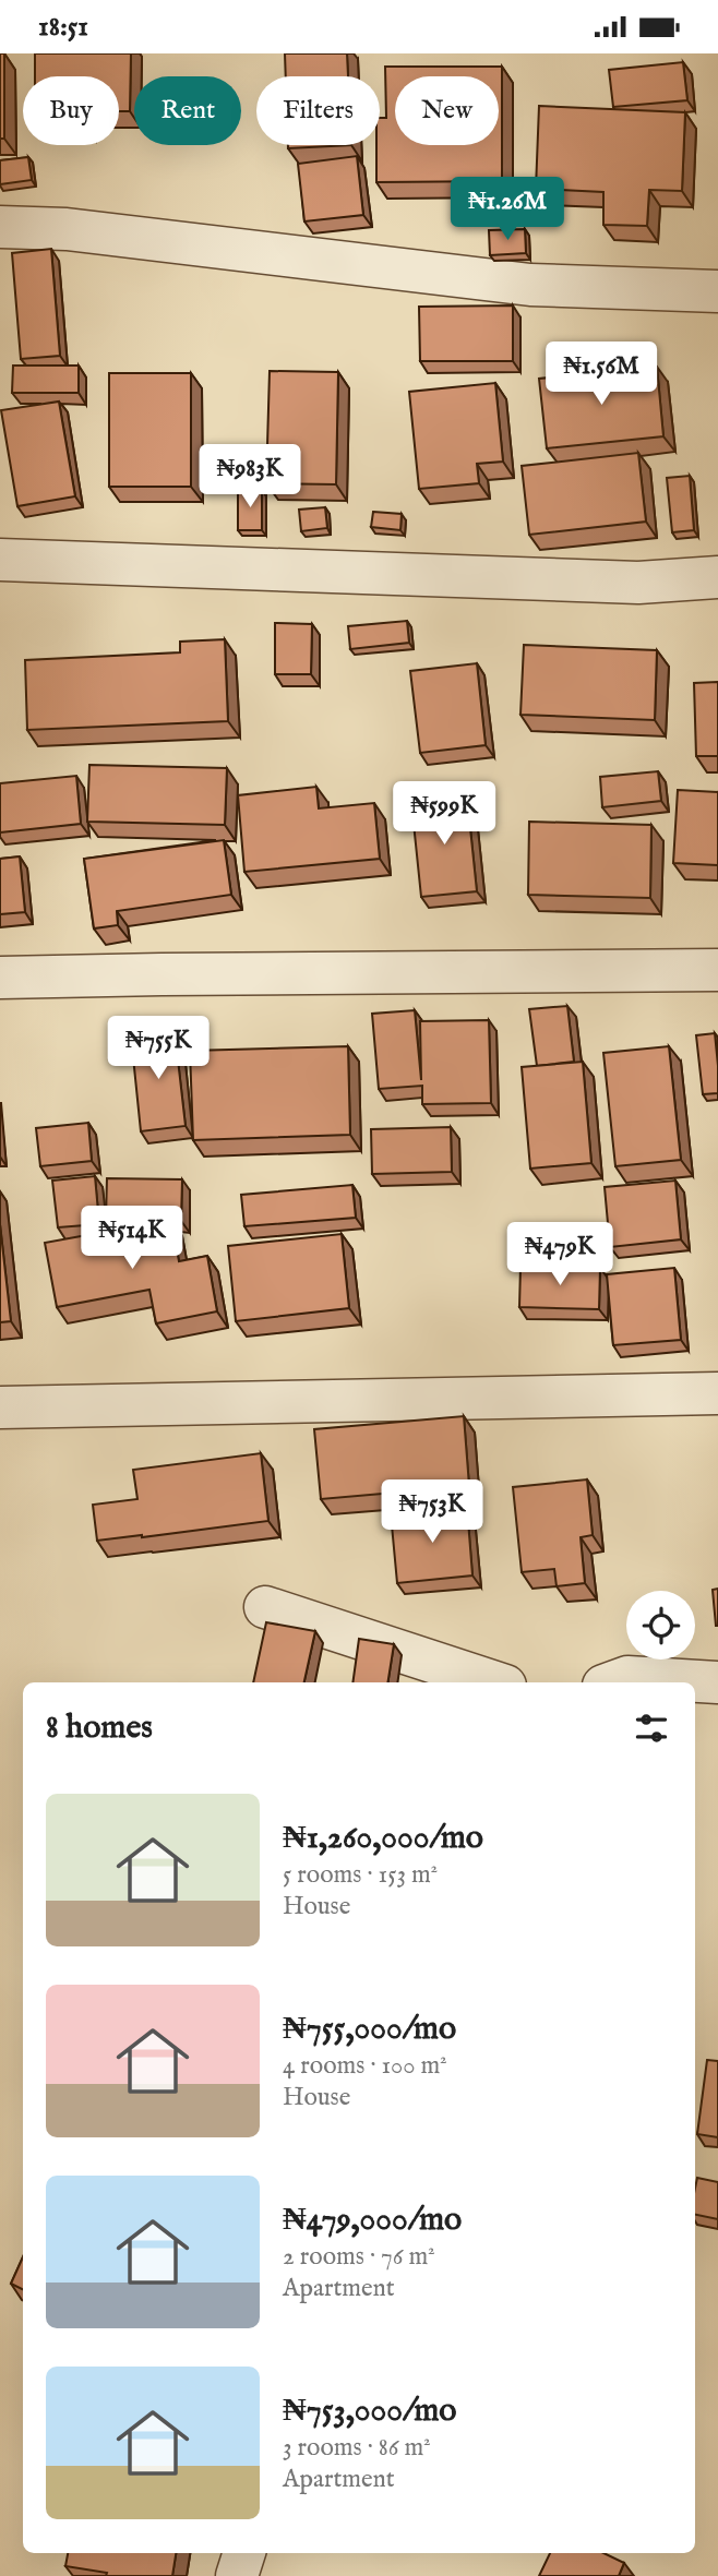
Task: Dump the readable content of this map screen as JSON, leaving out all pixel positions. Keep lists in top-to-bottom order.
{
  "page": {
    "status": "18:51",
    "chip": [
      "Buy",
      "Rent",
      "Filters",
      "New"
    ],
    "price": [
      "₦1.26M",
      "₦1.56M",
      "₦983K",
      "₦599K",
      "₦755K",
      "₦514K",
      "₦479K",
      "₦753K"
    ],
    "heading": "8 homes",
    "list": [
      {
        "name": "₦1,260,000/mo",
        "note": "5 rooms · 153 m² · House"
      },
      {
        "name": "₦755,000/mo",
        "note": "4 rooms · 100 m² · House"
      },
      {
        "name": "₦479,000/mo",
        "note": "2 rooms · 76 m² · Apartment"
      },
      {
        "name": "₦753,000/mo",
        "note": "3 rooms · 86 m² · Apartment"
      }
    ]
  }
}
